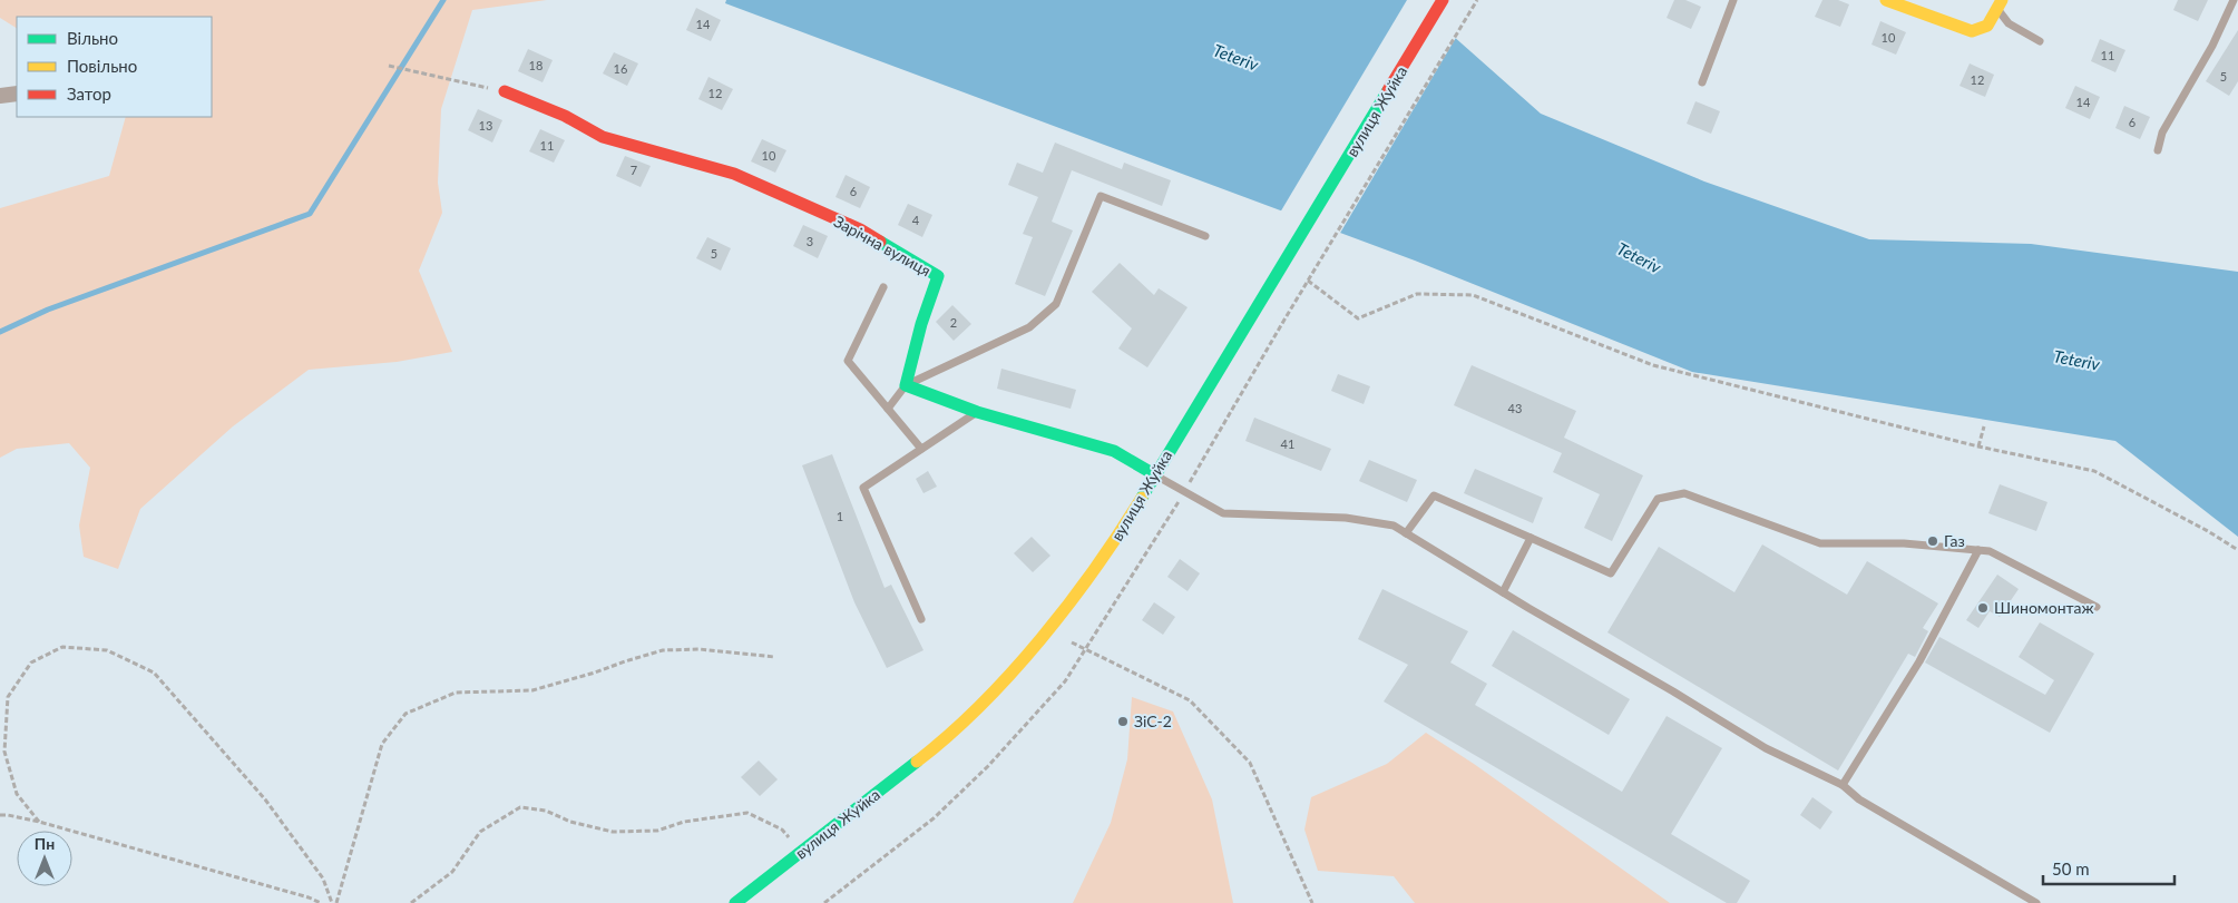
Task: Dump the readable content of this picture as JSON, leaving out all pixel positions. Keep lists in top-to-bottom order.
{
  "streets": {
    "main road": ["вулиця Жуйка", "Зарічна вулиця"]
  },
  "water": ["Teteriv"],
  "places": ["Газ", "Шиномонтаж", "ЗіС-2"],
  "house_numbers": [
    "14",
    "10",
    "11",
    "18",
    "16",
    "5",
    "12",
    "12",
    "14",
    "6",
    "13",
    "11",
    "10",
    "7",
    "6",
    "4",
    "3",
    "5",
    "2",
    "43",
    "41",
    "1"
  ],
  "legend": ["Вільно", "Повільно", "Затор"],
  "scale_bar": "50 m",
  "north": "top"
}
